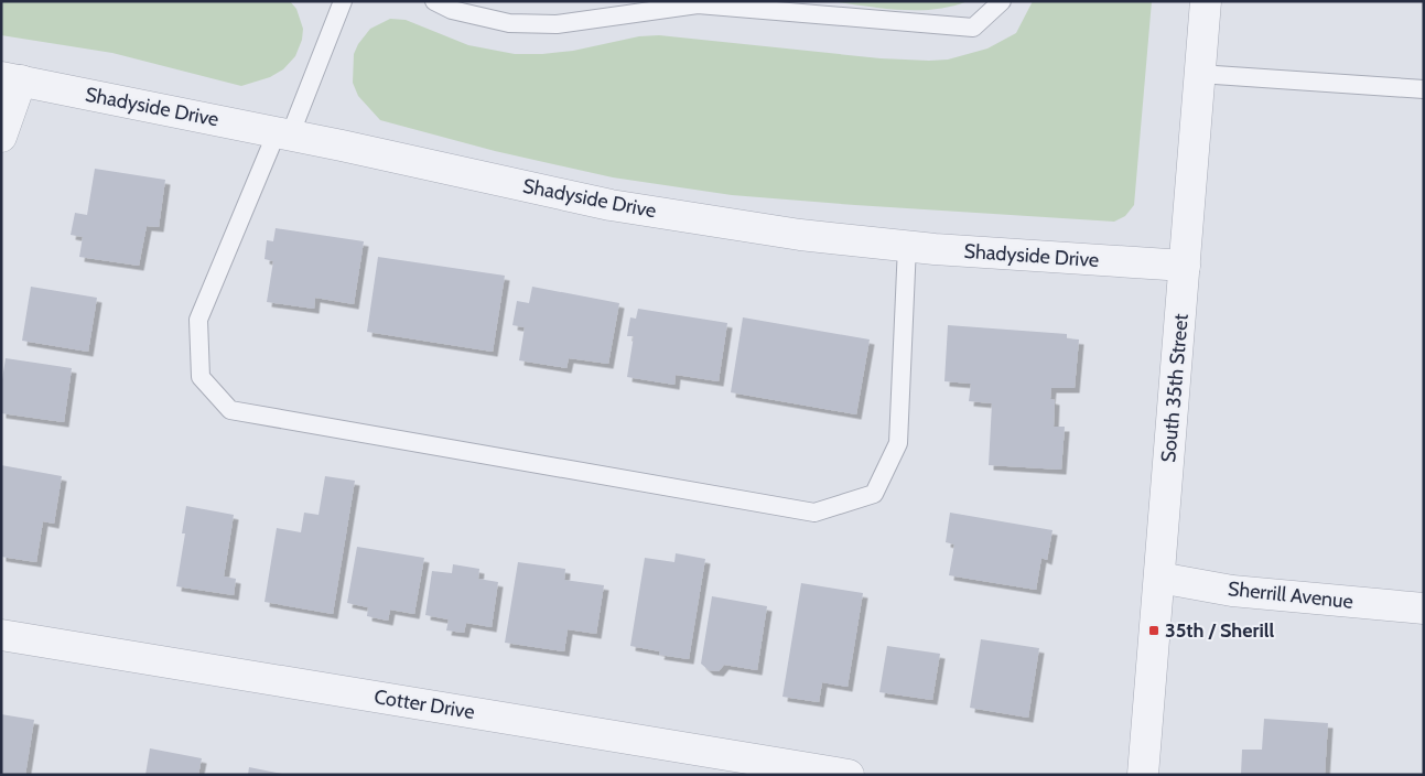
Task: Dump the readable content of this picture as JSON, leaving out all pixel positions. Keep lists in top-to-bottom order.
{
  "streets": {
    "street": [
      "Shadyside Drive",
      "South 35th Street",
      "Sherrill Avenue",
      "Cotter Drive"
    ]
  },
  "crossings": [
    ["Shadyside Drive", "South 35th Street"],
    ["South 35th Street", "Sherrill Avenue"]
  ],
  "places": {
    "transit": ["35th / Sherill"]
  }
}
